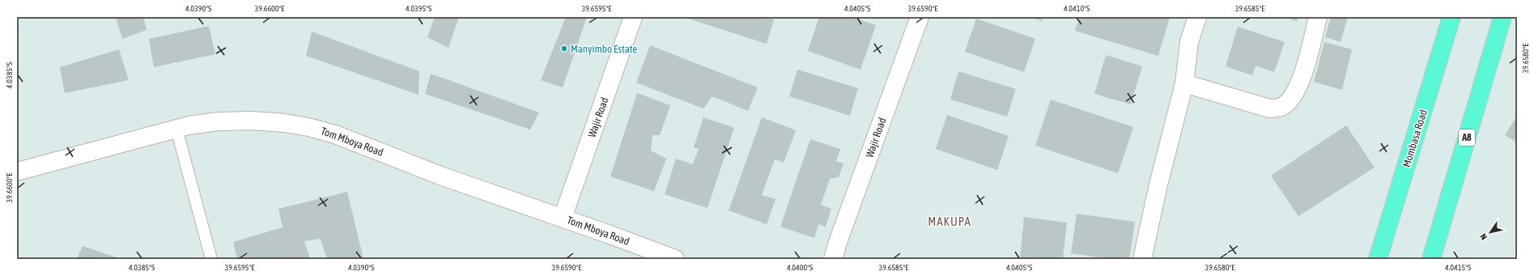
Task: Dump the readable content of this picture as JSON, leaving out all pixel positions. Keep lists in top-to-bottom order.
{
  "streets": {
    "highway": ["A8", "Mombasa Road"],
    "street": ["Wajir Road", "Tom Mboya Road"]
  },
  "crossings": [
    ["Wajir Road", "Tom Mboya Road"]
  ],
  "districts": ["MAKUPA"],
  "places": ["Manyimbo Estate"],
  "north": "bottom left",
  "coordinates": [
    "4.0390°S",
    "39.6600°E",
    "4.0395°S",
    "39.6595°E",
    "4.0405°S",
    "39.6590°E",
    "4.0410°S",
    "39.6585°E",
    "39.6580°E",
    "4.0385°S",
    "4.0400°S",
    "4.0415°S"
  ]
}
